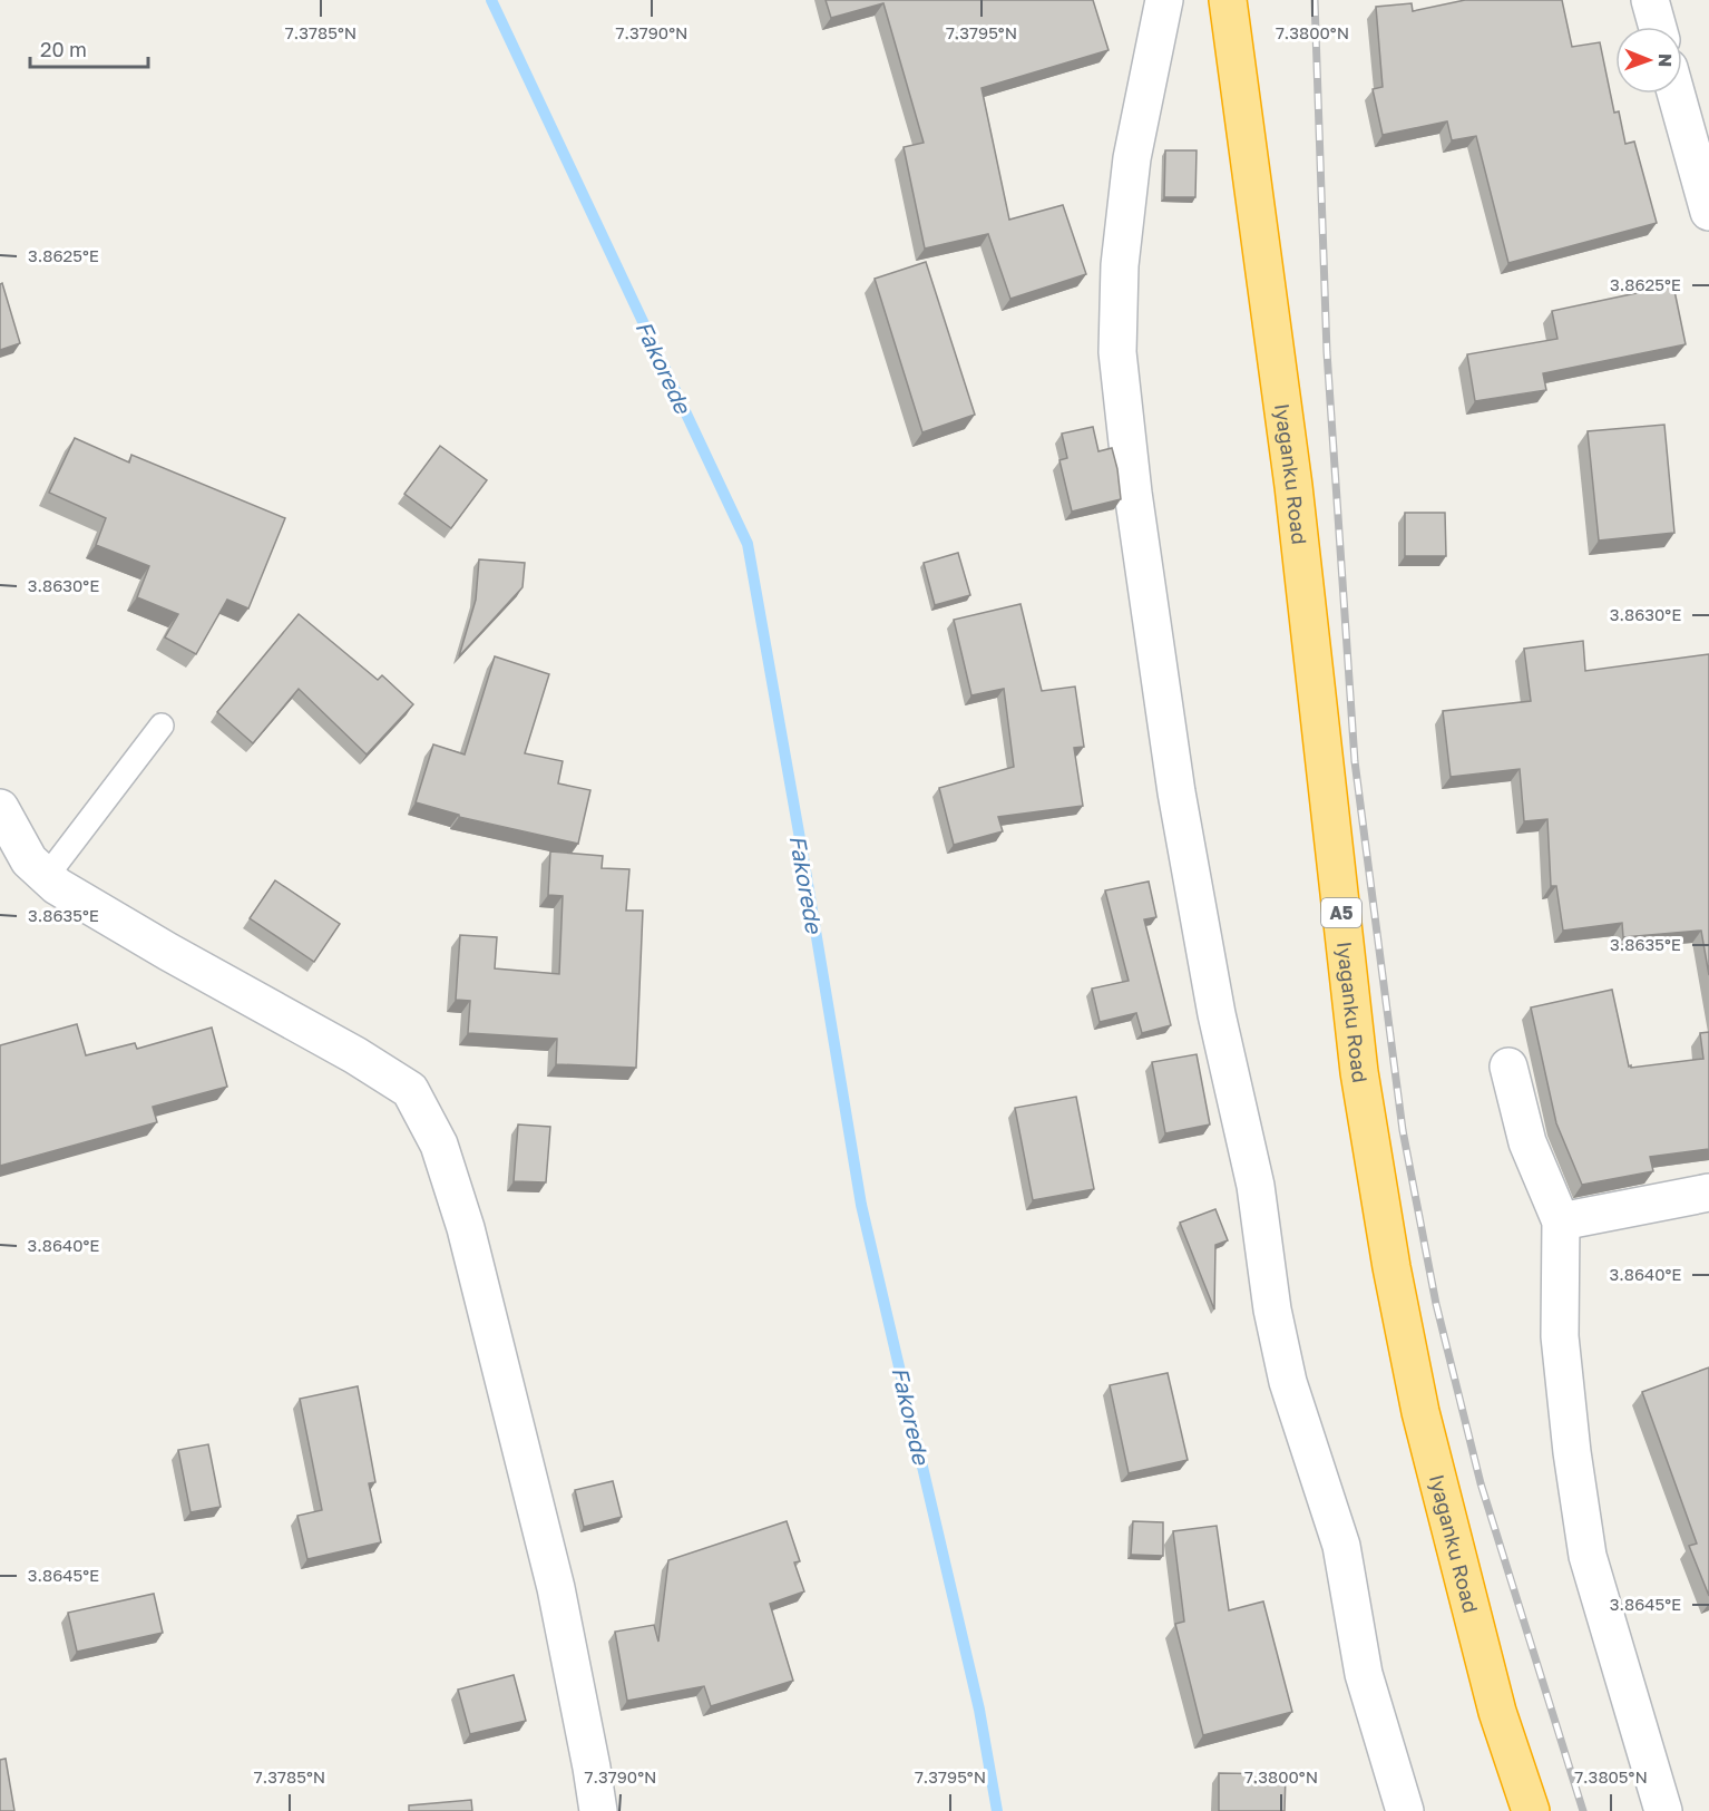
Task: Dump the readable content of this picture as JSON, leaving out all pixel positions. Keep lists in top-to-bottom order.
{
  "streets": {
    "highway": ["Iyaganku Road", "A5"]
  },
  "water": ["Fakorede"],
  "scale_bar": "20 m",
  "north": "right",
  "coordinates": [
    "7.3785°N",
    "7.3790°N",
    "7.3795°N",
    "7.3800°N",
    "3.8625°E",
    "3.8630°E",
    "3.8635°E",
    "3.8640°E",
    "3.8645°E",
    "7.3805°N"
  ]
}
